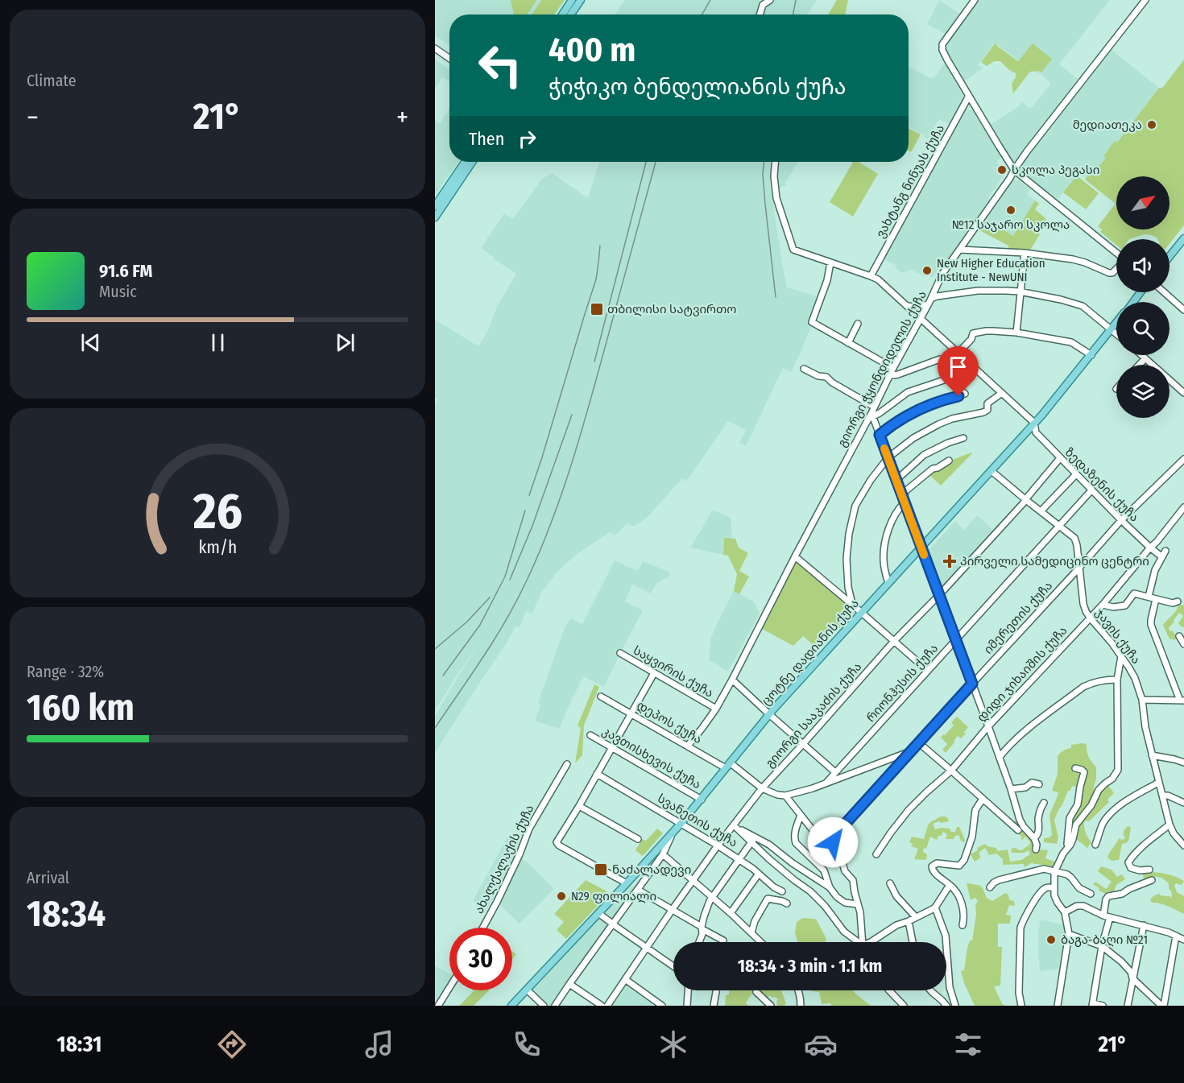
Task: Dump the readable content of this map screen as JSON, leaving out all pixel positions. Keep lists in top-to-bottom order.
{
  "streets": {
    "main road": ["ცოტნე დადიანის ქუჩა"],
    "street": [
      "ვახტანგ ნინუას ქუჩა",
      "გიორგი ჭყონდიდელის ქუჩა",
      "ზედაზენის ქუჩა",
      "იმერეთის ქუჩა",
      "ჯავის ქუჩა",
      "საყვირის ქუჩა",
      "დიდი ჯიხაიშის ქუჩა",
      "რიონჰესის ქუჩა",
      "გიორგი სააკაძის ქუჩა",
      "დეპოს ქუჩა",
      "კავთისხევის ქუჩა",
      "სვანეთის ქუჩა",
      "ახალქალაქის ქუჩა"
    ]
  },
  "crossings": [
    ["ვახტანგ ნინუას ქუჩა", "ზედაზენის ქუჩა"],
    ["გიორგი ჭყონდიდელის ქუჩა", "ზედაზენის ქუჩა"],
    ["გიორგი ჭყონდიდელის ქუჩა", "საყვირის ქუჩა"],
    ["გიორგი ჭყონდიდელის ქუჩა", "დეპოს ქუჩა"],
    ["ზედაზენის ქუჩა", "იმერეთის ქუჩა"],
    ["ზედაზენის ქუჩა", "ცოტნე დადიანის ქუჩა"],
    ["ზედაზენის ქუჩა", "დიდი ჯიხაიშის ქუჩა"],
    ["ზედაზენის ქუჩა", "რიონჰესის ქუჩა"],
    ["ზედაზენის ქუჩა", "გიორგი სააკაძის ქუჩა"],
    ["იმერეთის ქუჩა", "ჯავის ქუჩა"],
    ["ჯავის ქუჩა", "ცოტნე დადიანის ქუჩა"],
    ["ჯავის ქუჩა", "დიდი ჯიხაიშის ქუჩა"],
    ["ჯავის ქუჩა", "რიონჰესის ქუჩა"],
    ["ჯავის ქუჩა", "გიორგი სააკაძის ქუჩა"],
    ["ცოტნე დადიანის ქუჩა", "დეპოს ქუჩა"],
    ["ცოტნე დადიანის ქუჩა", "კავთისხევის ქუჩა"],
    ["ცოტნე დადიანის ქუჩა", "სვანეთის ქუჩა"],
    ["გიორგი სააკაძის ქუჩა", "დეპოს ქუჩა"],
    ["გიორგი სააკაძის ქუჩა", "სვანეთის ქუჩა"]
  ],
  "places": {
    "other": [
      "მედიათეკა",
      "სკოლა პეგასი",
      "№12 საჯარო სკოლა",
      "New Higher Education Institute - NewUNI",
      "N29 ფილიალი",
      "ბაგა-ბაღი №21"
    ],
    "transit": ["თბილისი სატვირთო", "ნაძალადევი"],
    "health": ["პირველი სამედიცინო ცენტრი"]
  },
  "north": "top right",
  "page": {
    "tile": [
      "Climate",
      ["Range · 32%", "160 km"],
      ["Arrival", "18:34"]
    ],
    "turn": ["400 m", "ჭიჭიკო ბენდელიანის ქუჩა"],
    "heat": ["−", "21°", "+"],
    "then": "Then",
    "song": ["91.6 FM", "Music"],
    "limit": "30",
    "trip": "18:34 · 3 min · 1.1 km",
    "tabs": ["18:31", "21°"],
    "gauge": ["26", "km/h"]
  }
}
